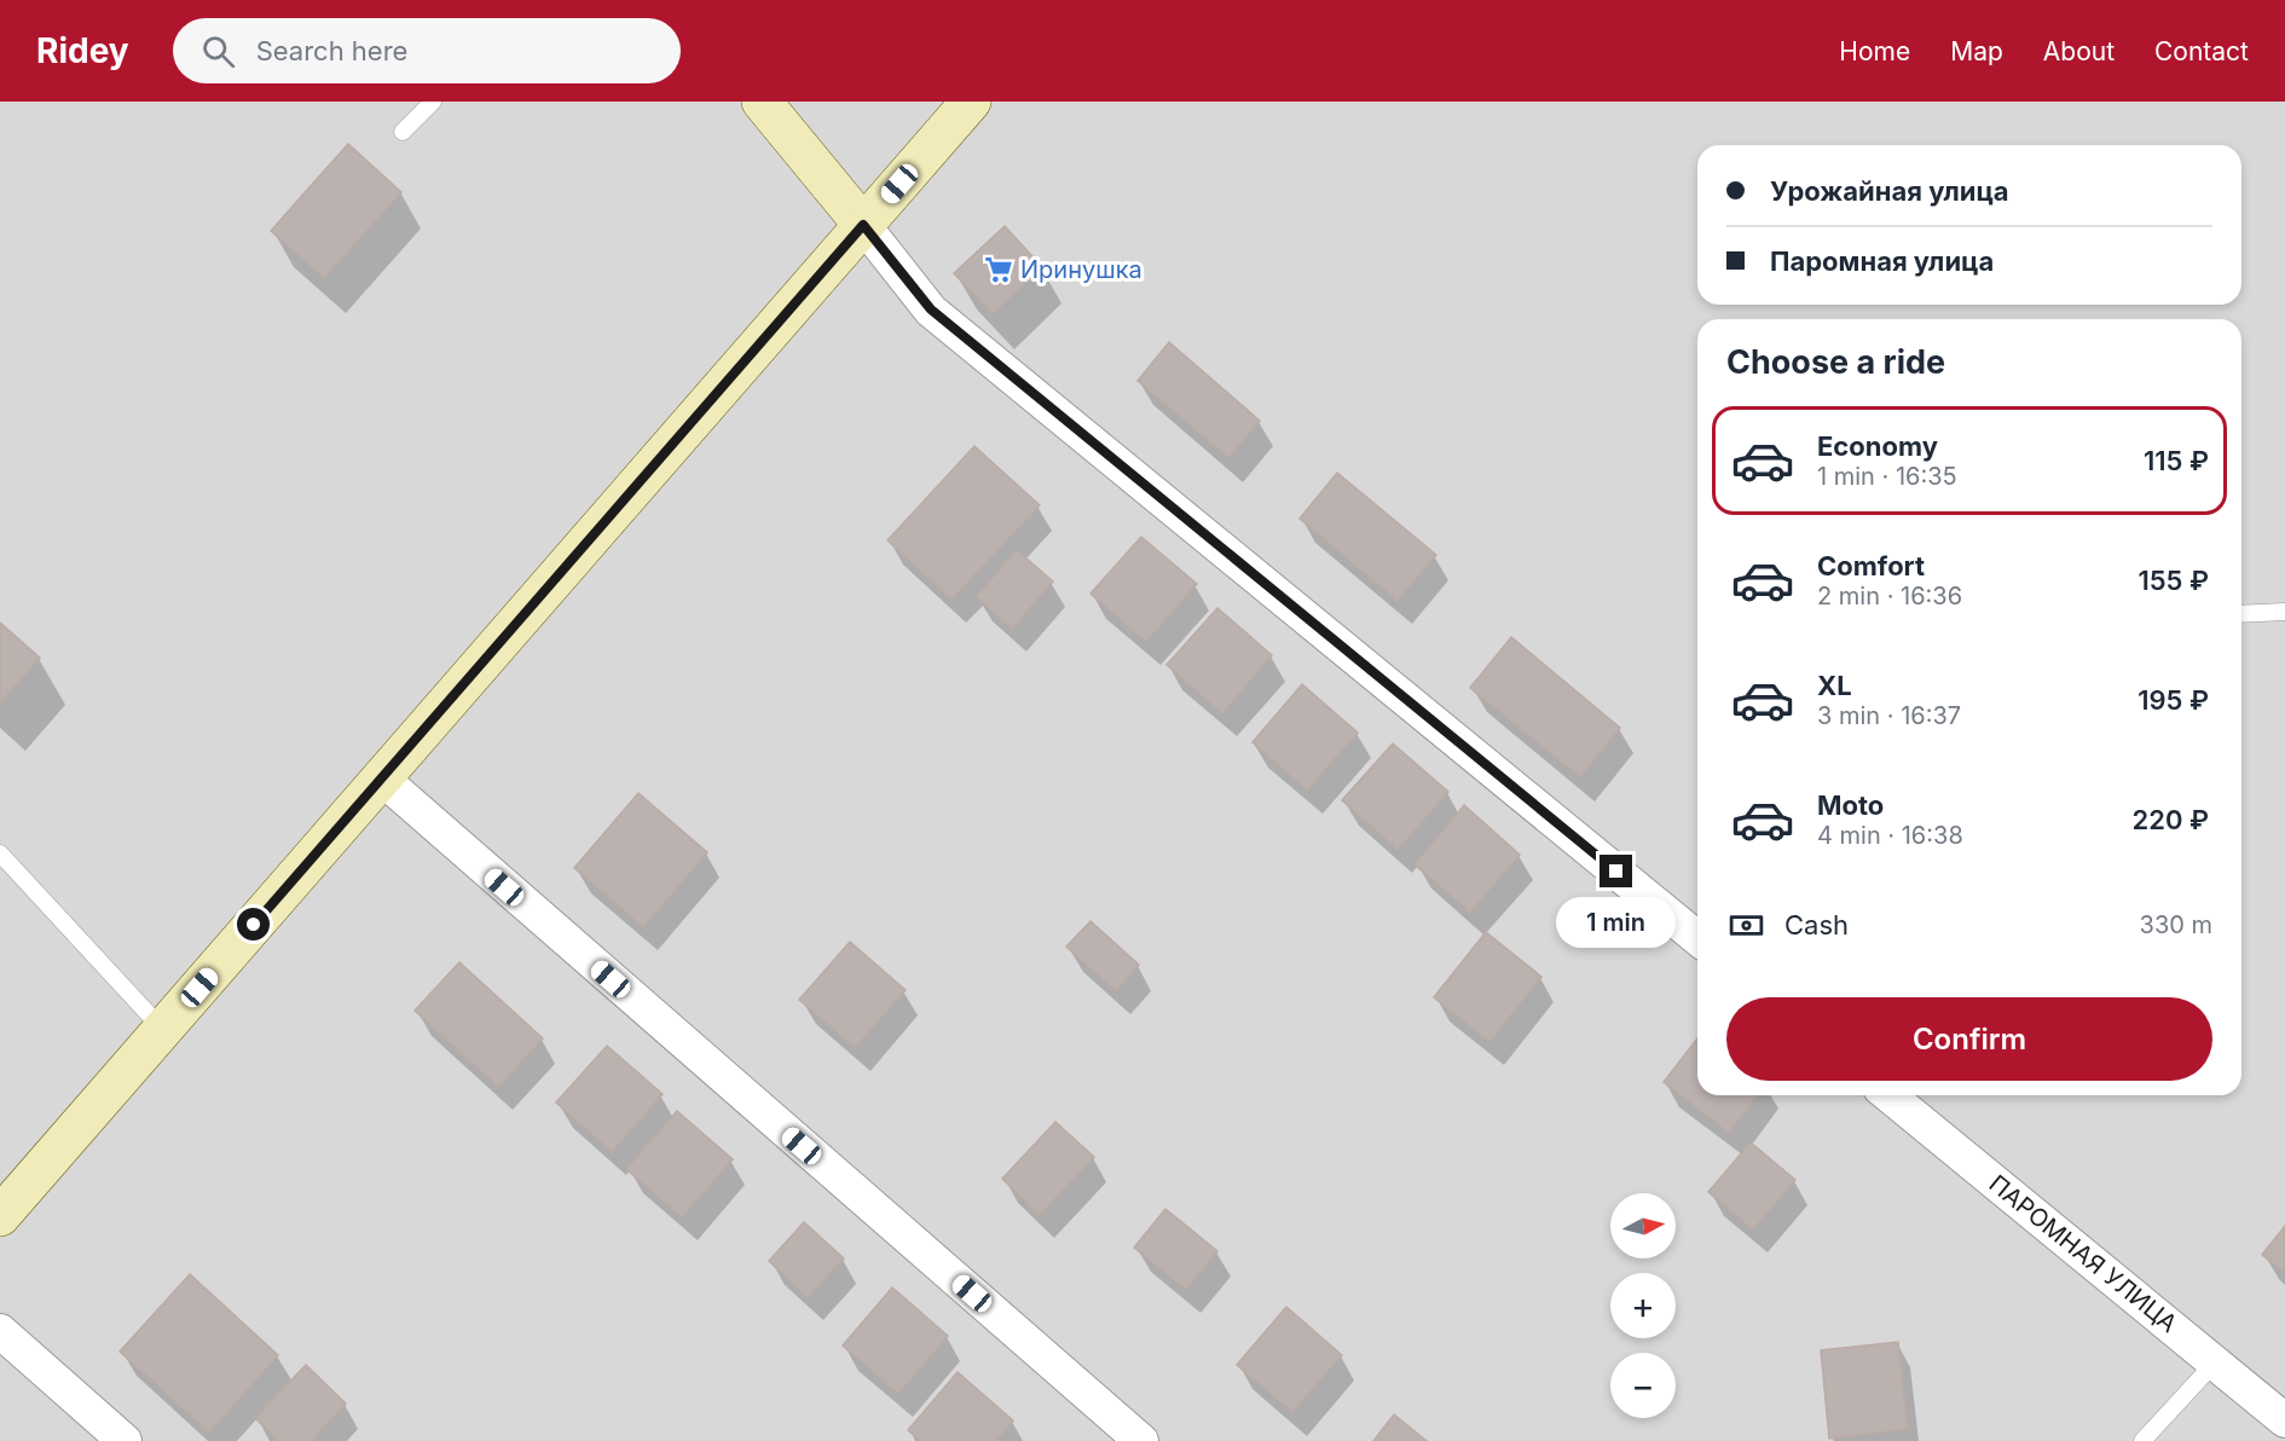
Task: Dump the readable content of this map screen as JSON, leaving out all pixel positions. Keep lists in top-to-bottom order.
{
  "streets": {
    "street": ["ПАРОМНАЯ УЛИЦА"]
  },
  "places": {
    "supermarket": ["Иринушка"]
  },
  "north": "right",
  "page": {
    "header": "Ridey",
    "search": "Search here",
    "nav": [
      "Home",
      "Map",
      "About",
      "Contact"
    ],
    "banner": ["Урожайная улица", "Паромная улица"],
    "heading": "Choose a ride",
    "list": [
      {
        "name": "Economy",
        "note": "1 min · 16:35",
        "value": "115 ₽"
      },
      {
        "name": "Comfort",
        "note": "2 min · 16:36",
        "value": "155 ₽"
      },
      {
        "name": "XL",
        "note": "3 min · 16:37",
        "value": "195 ₽"
      },
      {
        "name": "Moto",
        "note": "4 min · 16:38",
        "value": "220 ₽"
      }
    ],
    "pay": ["Cash", "330 m"],
    "bubble": "1 min",
    "buttons": "Confirm",
    "map_buttons": ["+", "−"]
  }
}
